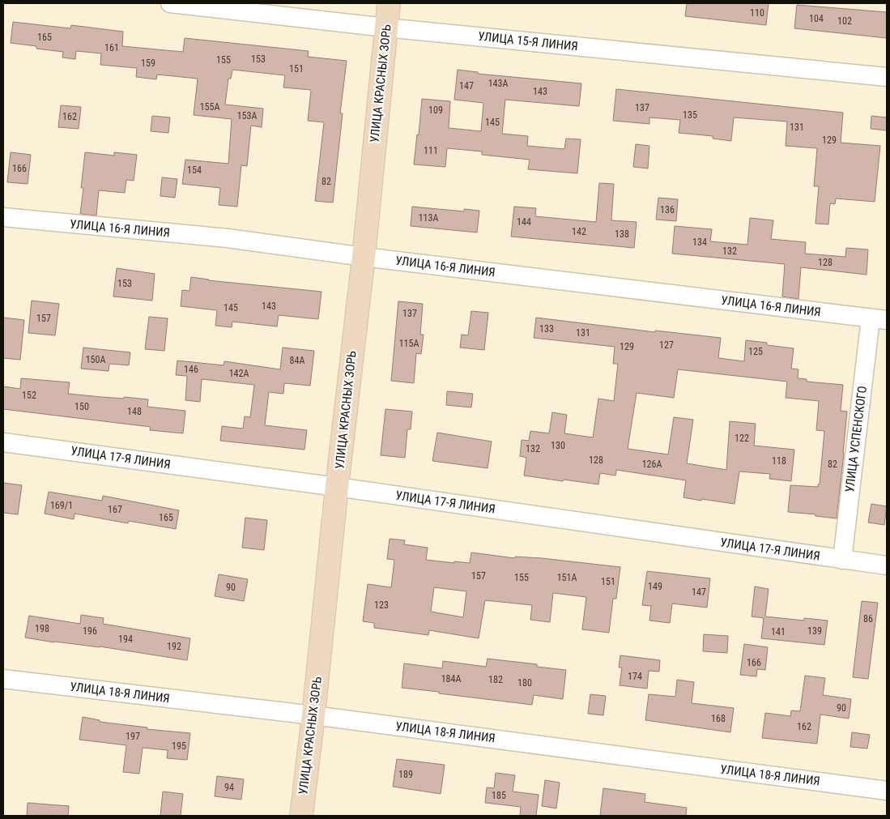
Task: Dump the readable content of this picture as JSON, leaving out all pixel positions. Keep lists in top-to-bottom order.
{
  "streets": {
    "street": [
      "УЛИЦА 15-Я ЛИНИЯ",
      "УЛИЦА КРАСНЫХ ЗОРЬ",
      "УЛИЦА 16-Я ЛИНИЯ",
      "УЛИЦА УСПЕНСКОГО",
      "УЛИЦА 17-Я ЛИНИЯ",
      "УЛИЦА 18-Я ЛИНИЯ"
    ]
  },
  "crossings": [
    ["УЛИЦА 15-Я ЛИНИЯ", "УЛИЦА КРАСНЫХ ЗОРЬ"],
    ["УЛИЦА КРАСНЫХ ЗОРЬ", "УЛИЦА 16-Я ЛИНИЯ"],
    ["УЛИЦА КРАСНЫХ ЗОРЬ", "УЛИЦА 17-Я ЛИНИЯ"],
    ["УЛИЦА КРАСНЫХ ЗОРЬ", "УЛИЦА 18-Я ЛИНИЯ"],
    ["УЛИЦА 16-Я ЛИНИЯ", "УЛИЦА УСПЕНСКОГО"],
    ["УЛИЦА УСПЕНСКОГО", "УЛИЦА 17-Я ЛИНИЯ"]
  ],
  "house_numbers": [
    "110",
    "104",
    "102",
    "165",
    "161",
    "153",
    "155",
    "159",
    "151",
    "143А",
    "147",
    "143",
    "155А",
    "137",
    "109",
    "135",
    "153А",
    "162",
    "145",
    "131",
    "129",
    "111",
    "166",
    "154",
    "82",
    "136",
    "113А",
    "144",
    "142",
    "138",
    "134",
    "132",
    "128",
    "153",
    "143",
    "145",
    "137",
    "157",
    "133",
    "131",
    "115А",
    "127",
    "129",
    "125",
    "150А",
    "84А",
    "146",
    "142А",
    "152",
    "150",
    "148",
    "122",
    "130",
    "132",
    "128",
    "118",
    "126А",
    "82",
    "169/1",
    "167",
    "165",
    "157",
    "155",
    "151А",
    "151",
    "149",
    "90",
    "147",
    "123",
    "86",
    "198",
    "196",
    "139",
    "141",
    "194",
    "192",
    "166",
    "174",
    "184А",
    "182",
    "180",
    "90",
    "168",
    "162",
    "197",
    "195",
    "189",
    "94",
    "185"
  ]
}
